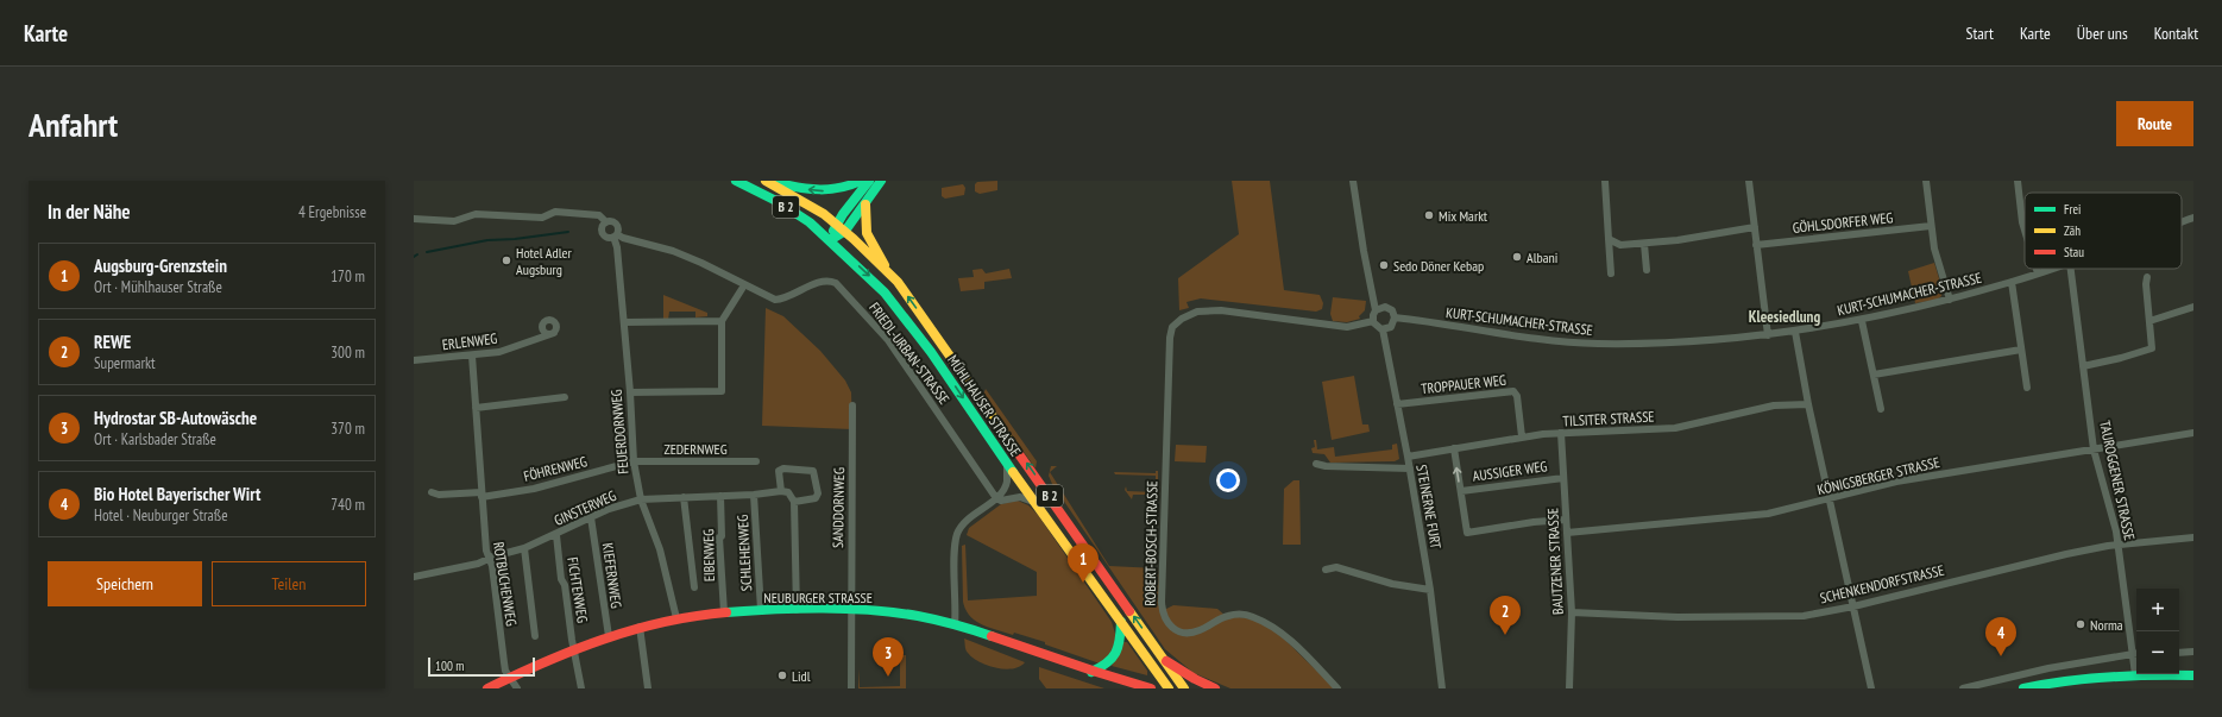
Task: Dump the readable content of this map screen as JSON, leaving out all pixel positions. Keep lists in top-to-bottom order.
{
  "streets": {
    "main road": ["B 2", "MÜHLHAUSER STRASSE", "NEUBURGER STRASSE"],
    "street": [
      "GÖHLSDORFER WEG",
      "KURT-SCHUMACHER-STRASSE",
      "ERLENWEG",
      "FRIEDL-URBAN-STRASSE",
      "TROPPAUER WEG",
      "TILSITER STRASSE",
      "FEUERDORNWEG",
      "ZEDERNWEG",
      "FÖHRENWEG",
      "AUSSIGER WEG",
      "KÖNIGSBERGER STRASSE",
      "TAUROGGENER STRASSE",
      "STEINERNE FURT",
      "GINSTERWEG",
      "SANDDORNWEG",
      "ROBERT-BOSCH-STRASSE",
      "SCHLEHENWEG",
      "EIBENWEG",
      "BAUTZENER STRASSE",
      "KIEFERNWEG",
      "ROTBUCHENWEG",
      "SCHENKENDORFSTRASSE",
      "FICHTENWEG"
    ]
  },
  "crossings": [
    ["KURT-SCHUMACHER-STRASSE", "STEINERNE FURT"],
    ["KURT-SCHUMACHER-STRASSE", "ROBERT-BOSCH-STRASSE"],
    ["ERLENWEG", "ROTBUCHENWEG"],
    ["FRIEDL-URBAN-STRASSE", "FEUERDORNWEG"],
    ["TROPPAUER WEG", "TILSITER STRASSE"],
    ["TROPPAUER WEG", "STEINERNE FURT"],
    ["TILSITER STRASSE", "STEINERNE FURT"],
    ["TILSITER STRASSE", "BAUTZENER STRASSE"],
    ["FEUERDORNWEG", "ZEDERNWEG"],
    ["FEUERDORNWEG", "FÖHRENWEG"],
    ["FEUERDORNWEG", "GINSTERWEG"],
    ["FEUERDORNWEG", "NEUBURGER STRASSE"],
    ["ZEDERNWEG", "FÖHRENWEG"],
    ["FÖHRENWEG", "ROTBUCHENWEG"],
    ["AUSSIGER WEG", "BAUTZENER STRASSE"],
    ["KÖNIGSBERGER STRASSE", "TAUROGGENER STRASSE"],
    ["KÖNIGSBERGER STRASSE", "BAUTZENER STRASSE"],
    ["TAUROGGENER STRASSE", "SCHENKENDORFSTRASSE"],
    ["STEINERNE FURT", "ROBERT-BOSCH-STRASSE"],
    ["GINSTERWEG", "SCHLEHENWEG"],
    ["GINSTERWEG", "EIBENWEG"],
    ["GINSTERWEG", "KIEFERNWEG"],
    ["GINSTERWEG", "ROTBUCHENWEG"],
    ["GINSTERWEG", "FICHTENWEG"],
    ["SANDDORNWEG", "NEUBURGER STRASSE"],
    ["SCHLEHENWEG", "NEUBURGER STRASSE"],
    ["EIBENWEG", "NEUBURGER STRASSE"],
    ["BAUTZENER STRASSE", "SCHENKENDORFSTRASSE"],
    ["KIEFERNWEG", "NEUBURGER STRASSE"],
    ["ROTBUCHENWEG", "NEUBURGER STRASSE"],
    ["FICHTENWEG", "NEUBURGER STRASSE"]
  ],
  "districts": ["Kleesiedlung"],
  "places": [
    "Mix Markt",
    "Albani",
    "Hotel Adler Augsburg",
    "Sedo Döner Kebap",
    "Norma",
    "Lidl"
  ],
  "legend": ["Frei", "Zäh", "Stau"],
  "scale_bar": "100 m",
  "page": {
    "header": "Karte",
    "nav": [
      "Start",
      "Karte",
      "Über uns",
      "Kontakt"
    ],
    "buttons": [
      "Route",
      ["Speichern", "Teilen"]
    ],
    "title": "Anfahrt",
    "heading": ["In der Nähe", "4 Ergebnisse"],
    "list": [
      {
        "mark": "1",
        "name": "Augsburg-Grenzstein",
        "note": "Ort · Mühlhauser Straße",
        "value": "170 m"
      },
      {
        "mark": "2",
        "name": "REWE",
        "note": "Supermarkt",
        "value": "300 m"
      },
      {
        "mark": "3",
        "name": "Hydrostar SB-Autowäsche",
        "note": "Ort · Karlsbader Straße",
        "value": "370 m"
      },
      {
        "mark": "4",
        "name": "Bio Hotel Bayerischer Wirt",
        "note": "Hotel · Neuburger Straße",
        "value": "740 m"
      }
    ],
    "pins": [
      "1",
      "2",
      "4",
      "3"
    ],
    "map_buttons": ["+", "−"],
    "scale": "100 m"
  }
}
